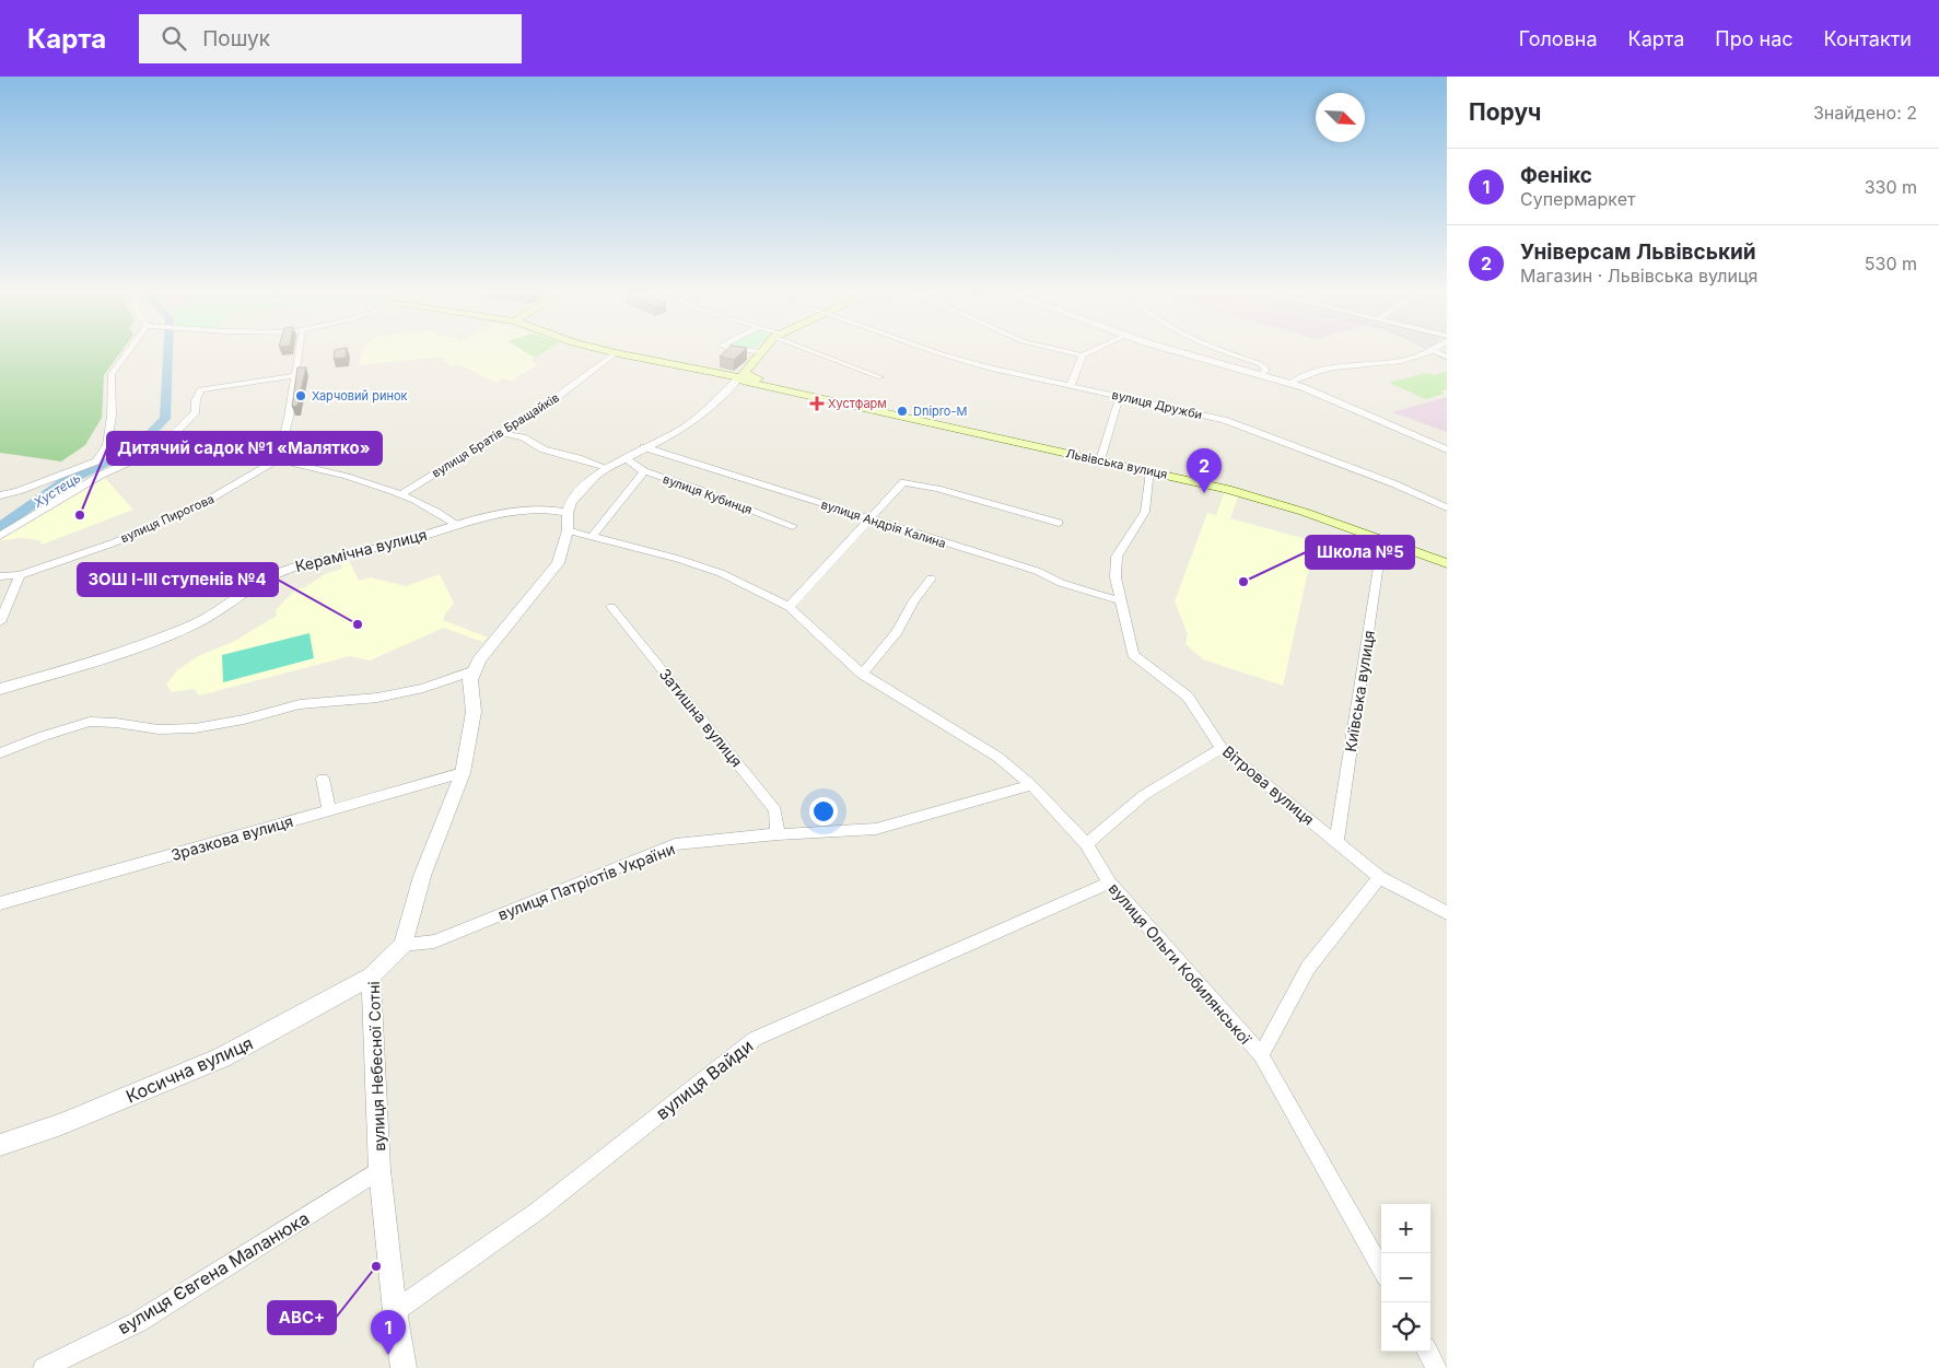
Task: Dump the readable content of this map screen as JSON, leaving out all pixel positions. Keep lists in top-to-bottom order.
{
  "streets": {
    "main road": ["Львівська вулиця"],
    "street": [
      "вулиця Дружби",
      "вулиця Братів Бращайків",
      "вулиця Кубинця",
      "вулиця Пирогова",
      "вулиця Андрія Калина",
      "Керамічна вулиця",
      "Київська вулиця",
      "Затишна вулиця",
      "Вітрова вулиця",
      "Зразкова вулиця",
      "вулиця Патріотів України",
      "вулиця Ольги Кобилянської",
      "вулиця Небесної Сотні",
      "Косична вулиця",
      "вулиця Вайди",
      "вулиця Євгена Маланюка"
    ]
  },
  "crossings": [
    ["вулиця Братів Бращайків", "Львівська вулиця"],
    ["Львівська вулиця", "Київська вулиця"],
    ["Львівська вулиця", "Вітрова вулиця"],
    ["вулиця Андрія Калина", "Вітрова вулиця"],
    ["Керамічна вулиця", "вулиця Небесної Сотні"],
    ["Київська вулиця", "Вітрова вулиця"],
    ["Затишна вулиця", "вулиця Патріотів України"],
    ["Зразкова вулиця", "вулиця Небесної Сотні"],
    ["вулиця Патріотів України", "вулиця Ольги Кобилянської"],
    ["вулиця Патріотів України", "вулиця Небесної Сотні"],
    ["вулиця Ольги Кобилянської", "вулиця Небесної Сотні"],
    ["вулиця Ольги Кобилянської", "вулиця Вайди"],
    ["вулиця Небесної Сотні", "Косична вулиця"],
    ["вулиця Небесної Сотні", "вулиця Вайди"],
    ["вулиця Небесної Сотні", "вулиця Євгена Маланюка"]
  ],
  "water": ["Хустець"],
  "places": {
    "other": [
      "Харчовий ринок",
      "Dnipro-M",
      "Дитячий садок №1 «Малятко»",
      "Школа №5",
      "ЗОШ І-ІІІ ступенів №4",
      "АВС+"
    ],
    "health": ["Хустфарм"]
  },
  "north": "bottom right",
  "page": {
    "header": "Карта",
    "search": "Пошук",
    "nav": [
      "Головна",
      "Карта",
      "Про нас",
      "Контакти"
    ],
    "heading": ["Поруч", "Знайдено: 2"],
    "list": [
      {
        "mark": "1",
        "name": "Фенікс",
        "note": "Супермаркет",
        "value": "330 m"
      },
      {
        "mark": "2",
        "name": "Універсам Львівський",
        "note": "Магазин · Львівська вулиця",
        "value": "530 m"
      }
    ],
    "pins": ["2", "1"],
    "map_buttons": ["+", "−"]
  }
}
